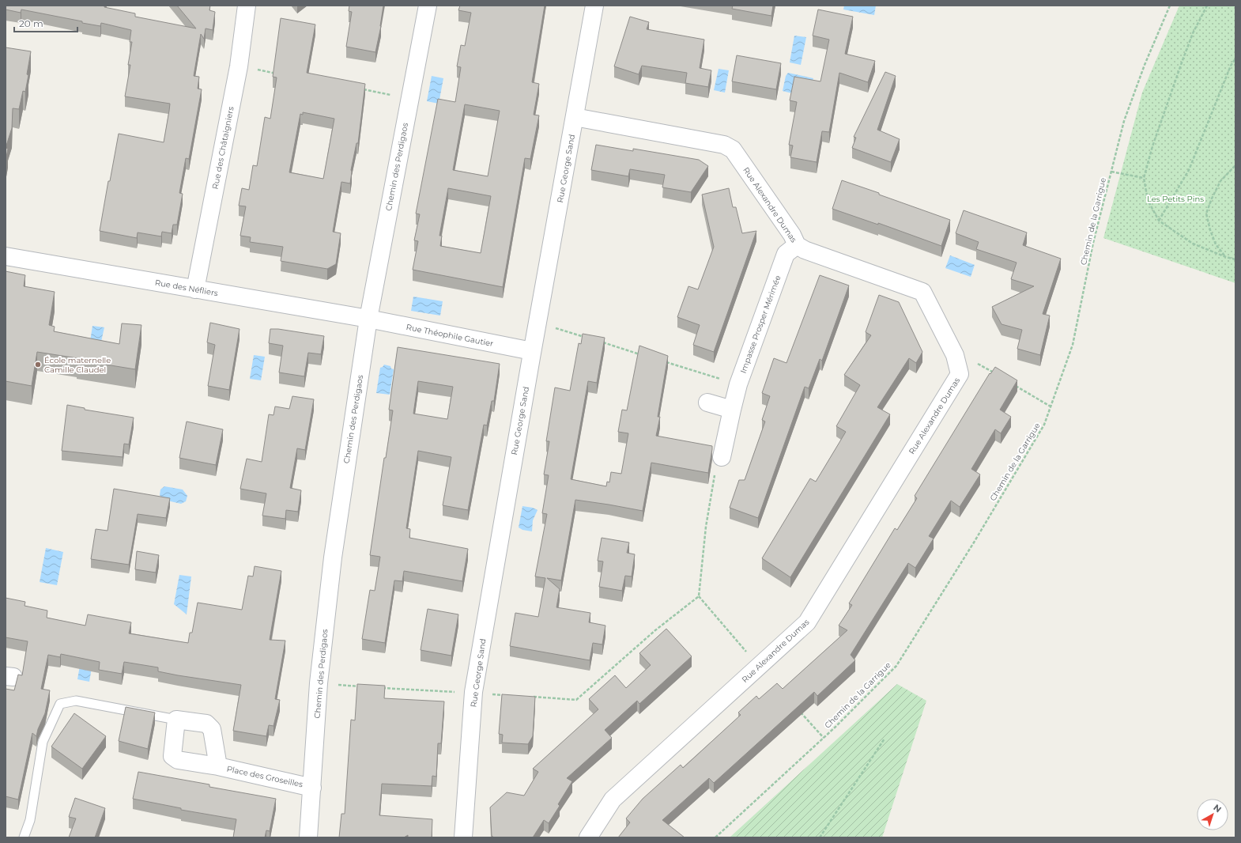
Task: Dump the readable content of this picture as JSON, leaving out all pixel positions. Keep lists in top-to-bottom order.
{
  "streets": {
    "street": [
      "Rue des Châtaigniers",
      "Chemin des Perdigaos",
      "Rue George Sand",
      "Rue Alexandre Dumas",
      "Rue des Néfliers",
      "Impasse Prosper Mérimée",
      "Rue Théophile Gautier",
      "Place des Groseilles"
    ],
    "path": ["Chemin de la Garrigue"]
  },
  "crossings": [
    ["Rue des Châtaigniers", "Rue des Néfliers"],
    ["Chemin des Perdigaos", "Rue des Néfliers"],
    ["Chemin des Perdigaos", "Rue Théophile Gautier"],
    ["Chemin des Perdigaos", "Place des Groseilles"],
    ["Rue George Sand", "Rue Alexandre Dumas"],
    ["Rue George Sand", "Rue Théophile Gautier"],
    ["Rue Alexandre Dumas", "Impasse Prosper Mérimée"],
    ["Rue des Néfliers", "Rue Théophile Gautier"]
  ],
  "parks": ["Les Petits Pins"],
  "places": ["École maternelle Camille Claudel"],
  "scale_bar": "20 m",
  "north": "top right"
}
